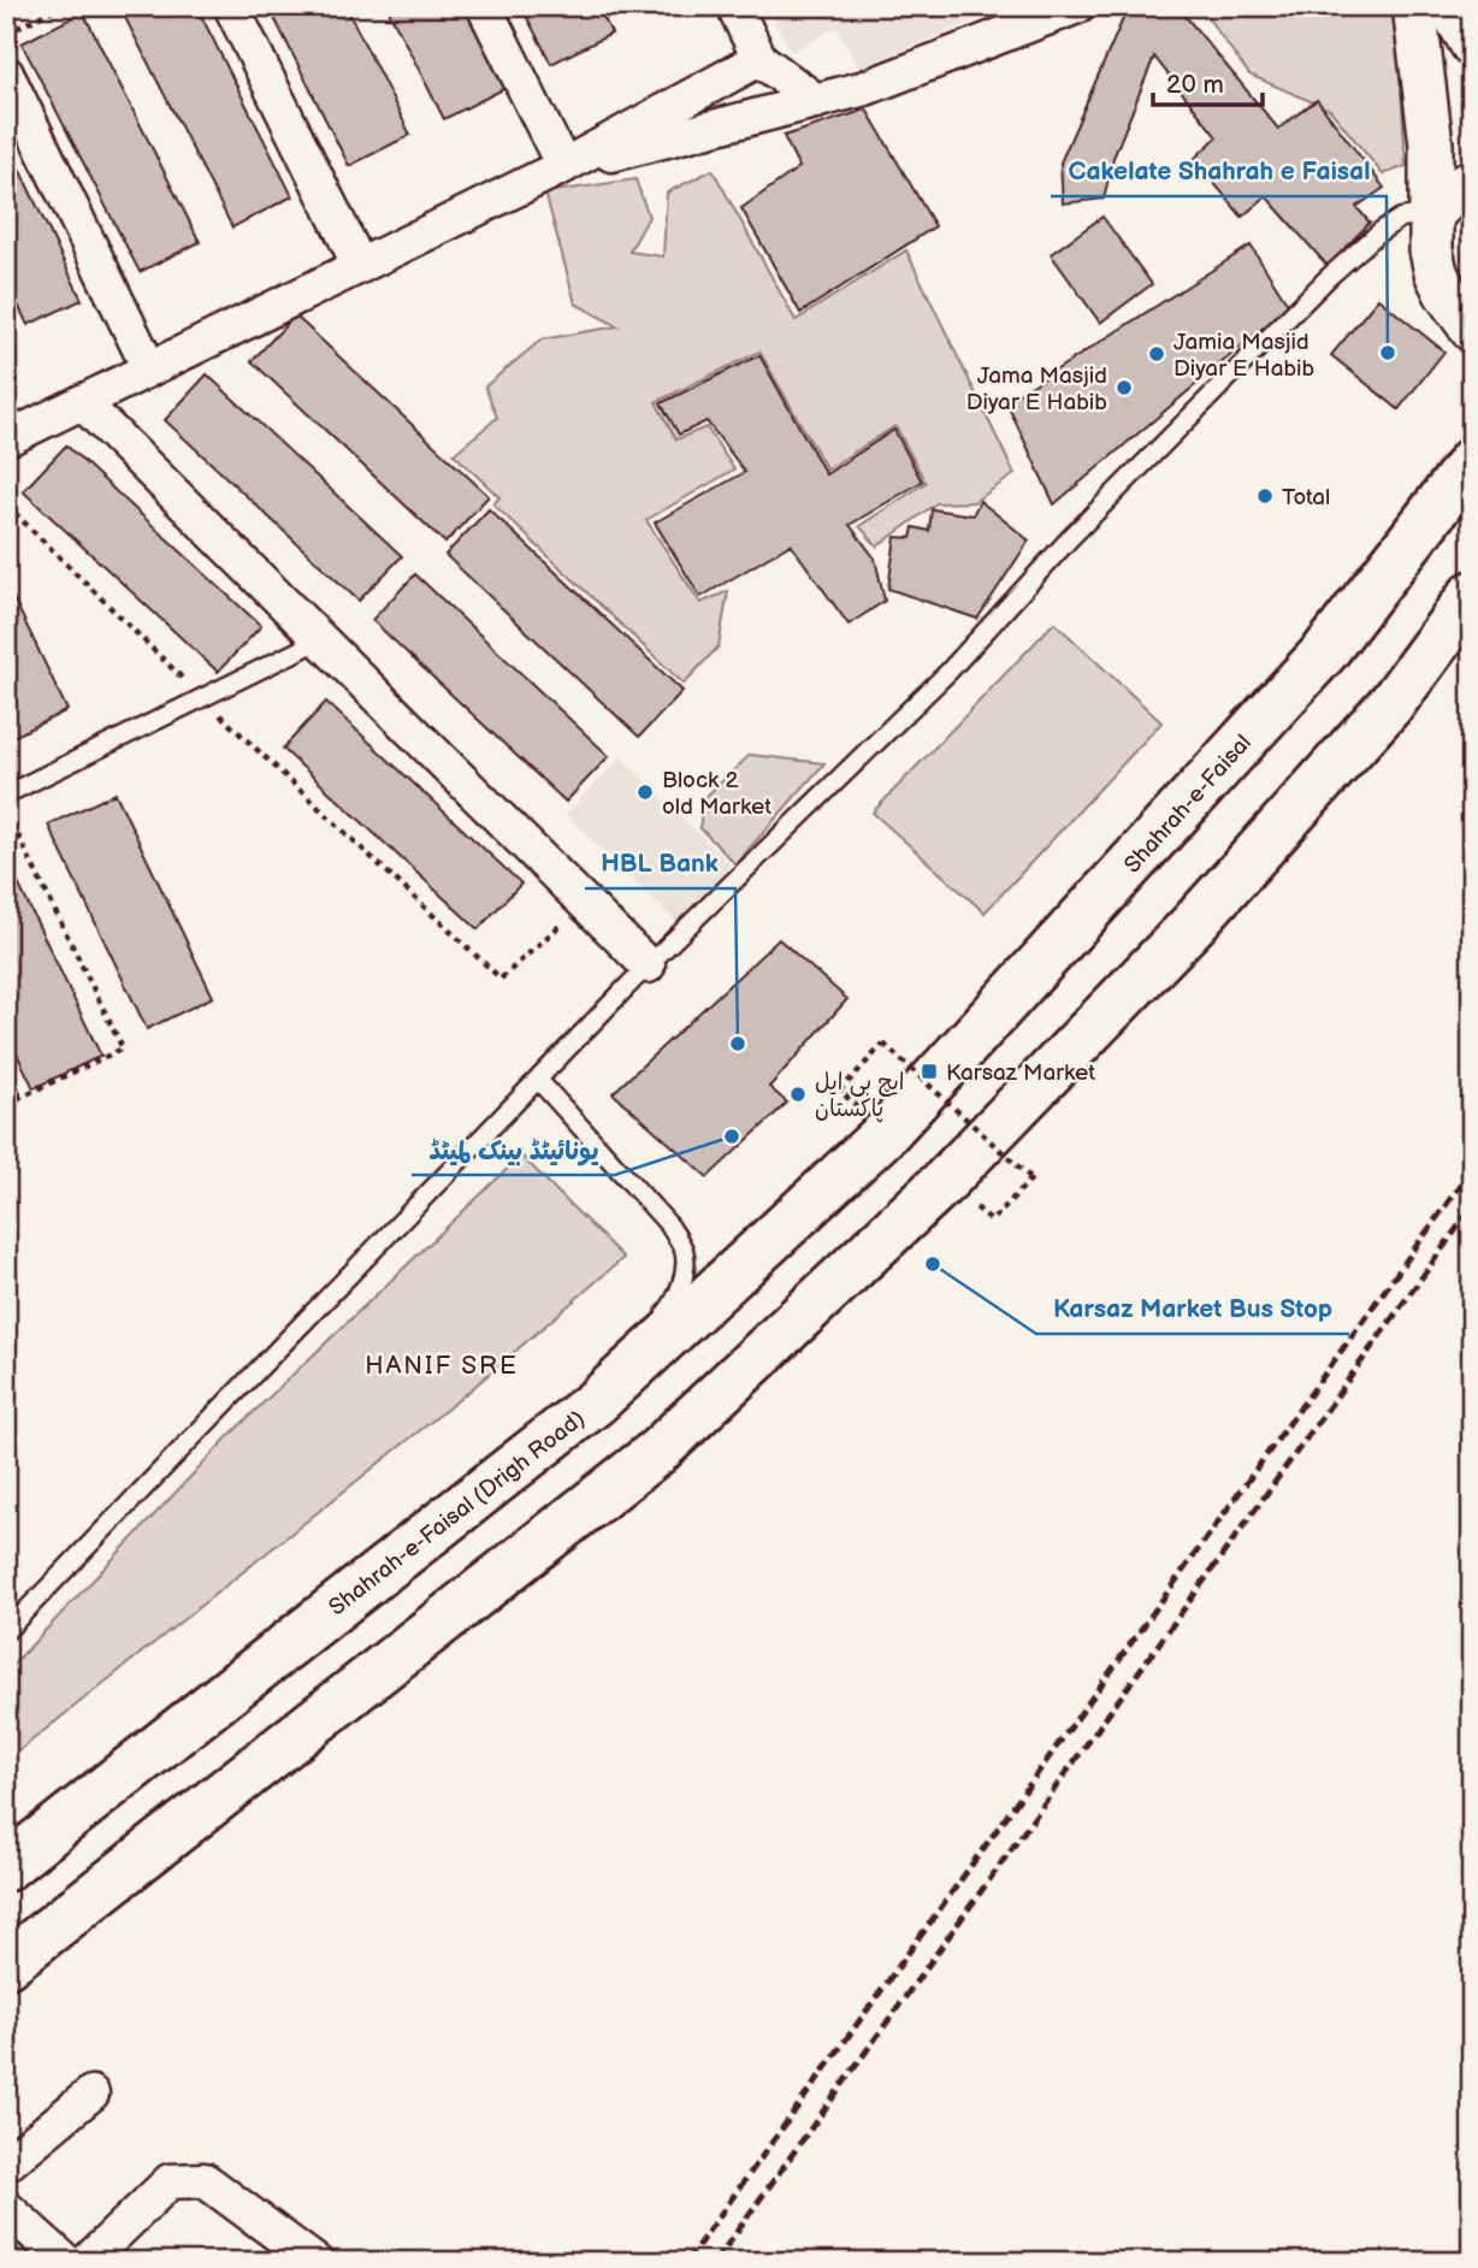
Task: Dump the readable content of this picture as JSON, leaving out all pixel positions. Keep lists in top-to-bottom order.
{
  "streets": {
    "highway": ["Shahrah-e-Faisal", "Shahrah-e-Faisal (Drigh Road)"]
  },
  "crossings": [
    ["Shahrah-e-Faisal", "Shahrah-e-Faisal (Drigh Road)"]
  ],
  "districts": ["HANIF SRE"],
  "places": {
    "other": [
      "Cakelate Shahrah e Faisal",
      "Jamia Masjid Diyar E Habib",
      "Jama Masjid Diyar E Habib",
      "Total",
      "Block 2 old Market",
      "HBL Bank",
      "ایچ بی ایل پاکستان",
      "یونائیٹڈ بینک لمیٹڈ",
      "Karsaz Market Bus Stop"
    ],
    "transit": ["Karsaz Market"]
  },
  "scale_bar": "20 m"
}
